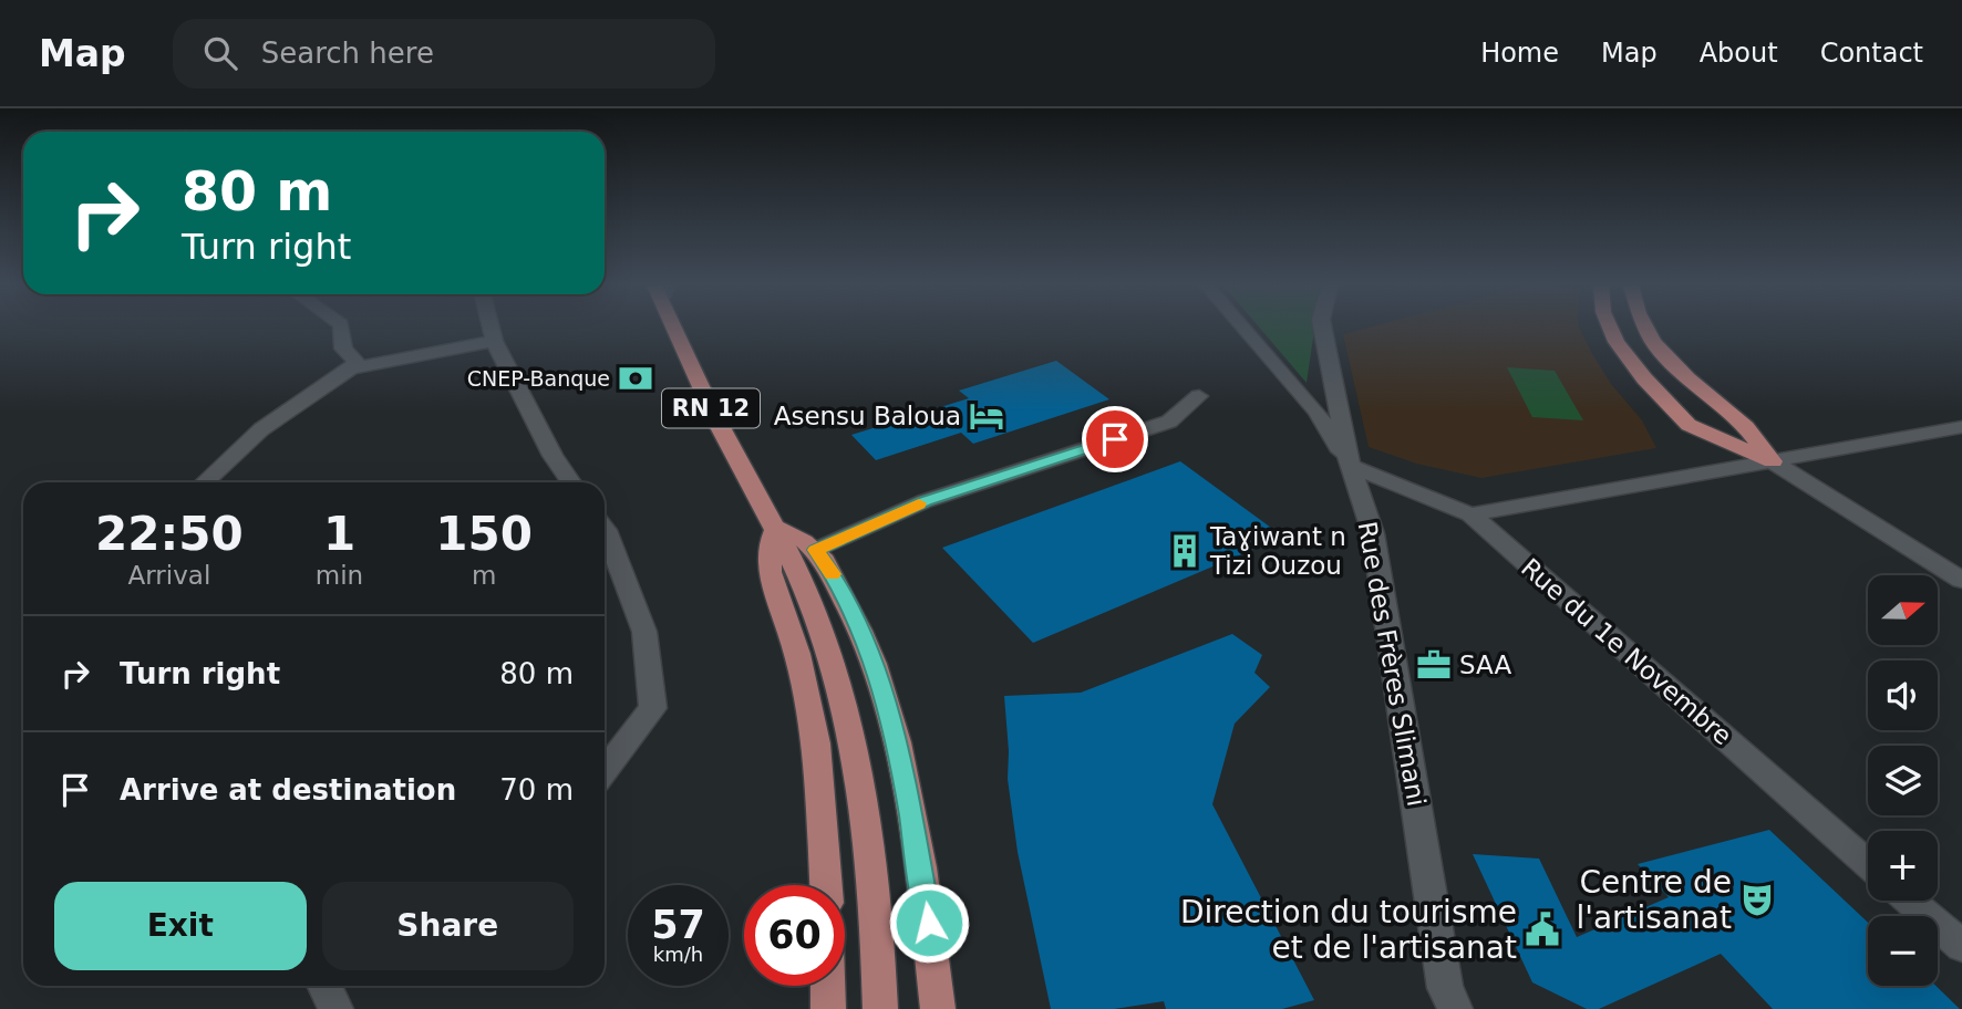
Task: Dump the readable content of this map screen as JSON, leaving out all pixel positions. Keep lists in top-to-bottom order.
{
  "streets": {
    "main road": ["RN 12"],
    "street": ["Rue du 1e Novembre", "Rue des Frères Slimani"]
  },
  "crossings": [
    ["Rue du 1e Novembre", "Rue des Frères Slimani"]
  ],
  "places": {
    "bank": ["CNEP-Banque"],
    "hotel": ["Asensu Baloua"],
    "building": ["Taɣiwant n Tizi Ouzou"],
    "office": ["SAA"],
    "theatre": ["Centre de l'artisanat"],
    "public building": ["Direction du tourisme et de l'artisanat"]
  },
  "north": "right",
  "page": {
    "header": "Map",
    "search": "Search here",
    "nav": [
      "Home",
      "Map",
      "About",
      "Contact"
    ],
    "turn": ["80 m", "Turn right"],
    "eta": [
      "22:50",
      "Arrival",
      "1",
      "min",
      "150",
      "m"
    ],
    "map_buttons": ["+", "−"],
    "list": [
      {
        "name": "Turn right",
        "value": "80 m"
      },
      {
        "name": "Arrive at destination",
        "value": "70 m"
      }
    ],
    "buttons": ["Exit", "Share"],
    "speed": "57 km/h",
    "limit": "60"
  }
}
